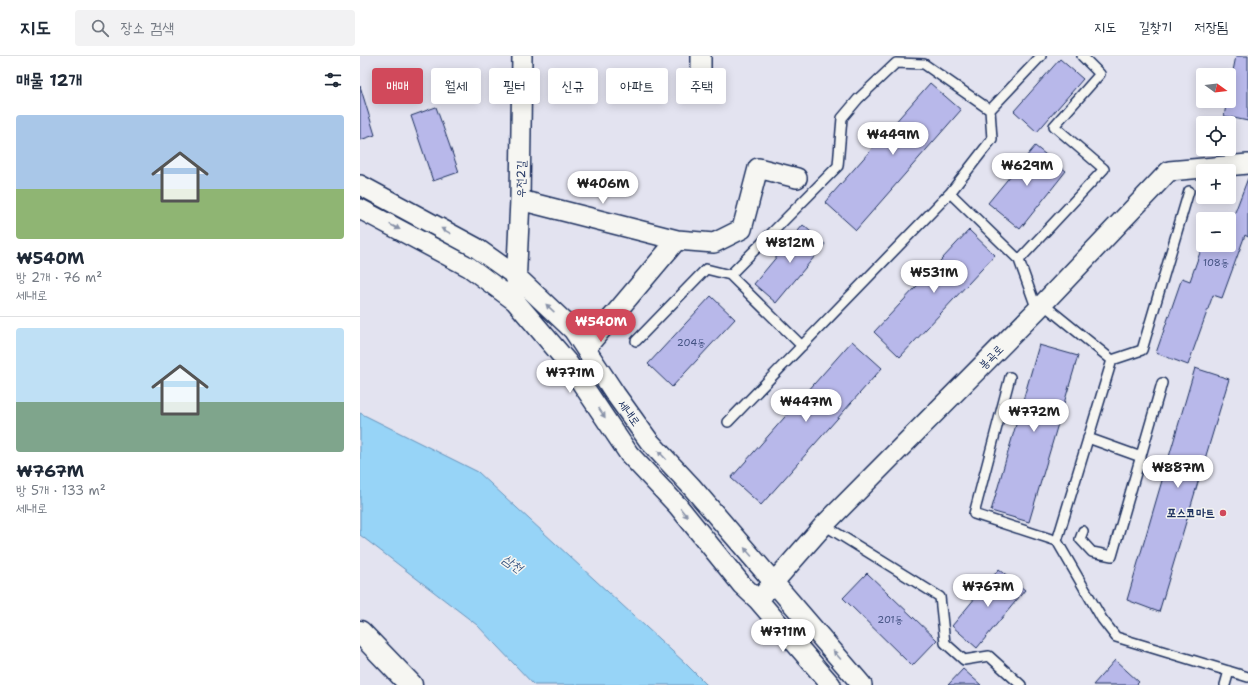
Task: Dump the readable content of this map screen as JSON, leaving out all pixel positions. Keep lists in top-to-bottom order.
{
  "streets": {
    "street": ["우전2길", "봉곡로", "세내로"]
  },
  "crossings": [
    ["우전2길", "세내로"],
    ["봉곡로", "세내로"]
  ],
  "water": ["삼천"],
  "places": ["포스코마트"],
  "house_numbers": ["108동", "204동", "201동"],
  "north": "right",
  "page": {
    "header": "지도",
    "search": "장소 검색",
    "nav": ["지도", "길찾기", "저장됨"],
    "heading": "매물 12개",
    "map_buttons": ["+", "−"],
    "chip": [
      "매매",
      "월세",
      "필터",
      "신규",
      "아파트",
      "주택"
    ],
    "list": [
      {
        "name": "₩540M",
        "note": "방 2개 · 76 m² · 세내로"
      },
      {
        "name": "₩767M",
        "note": "방 5개 · 133 m² · 세내로"
      }
    ],
    "price": [
      "₩449M",
      "₩629M",
      "₩406M",
      "₩812M",
      "₩531M",
      "₩540M",
      "₩771M",
      "₩447M",
      "₩772M",
      "₩887M",
      "₩767M",
      "₩711M"
    ]
  }
}
